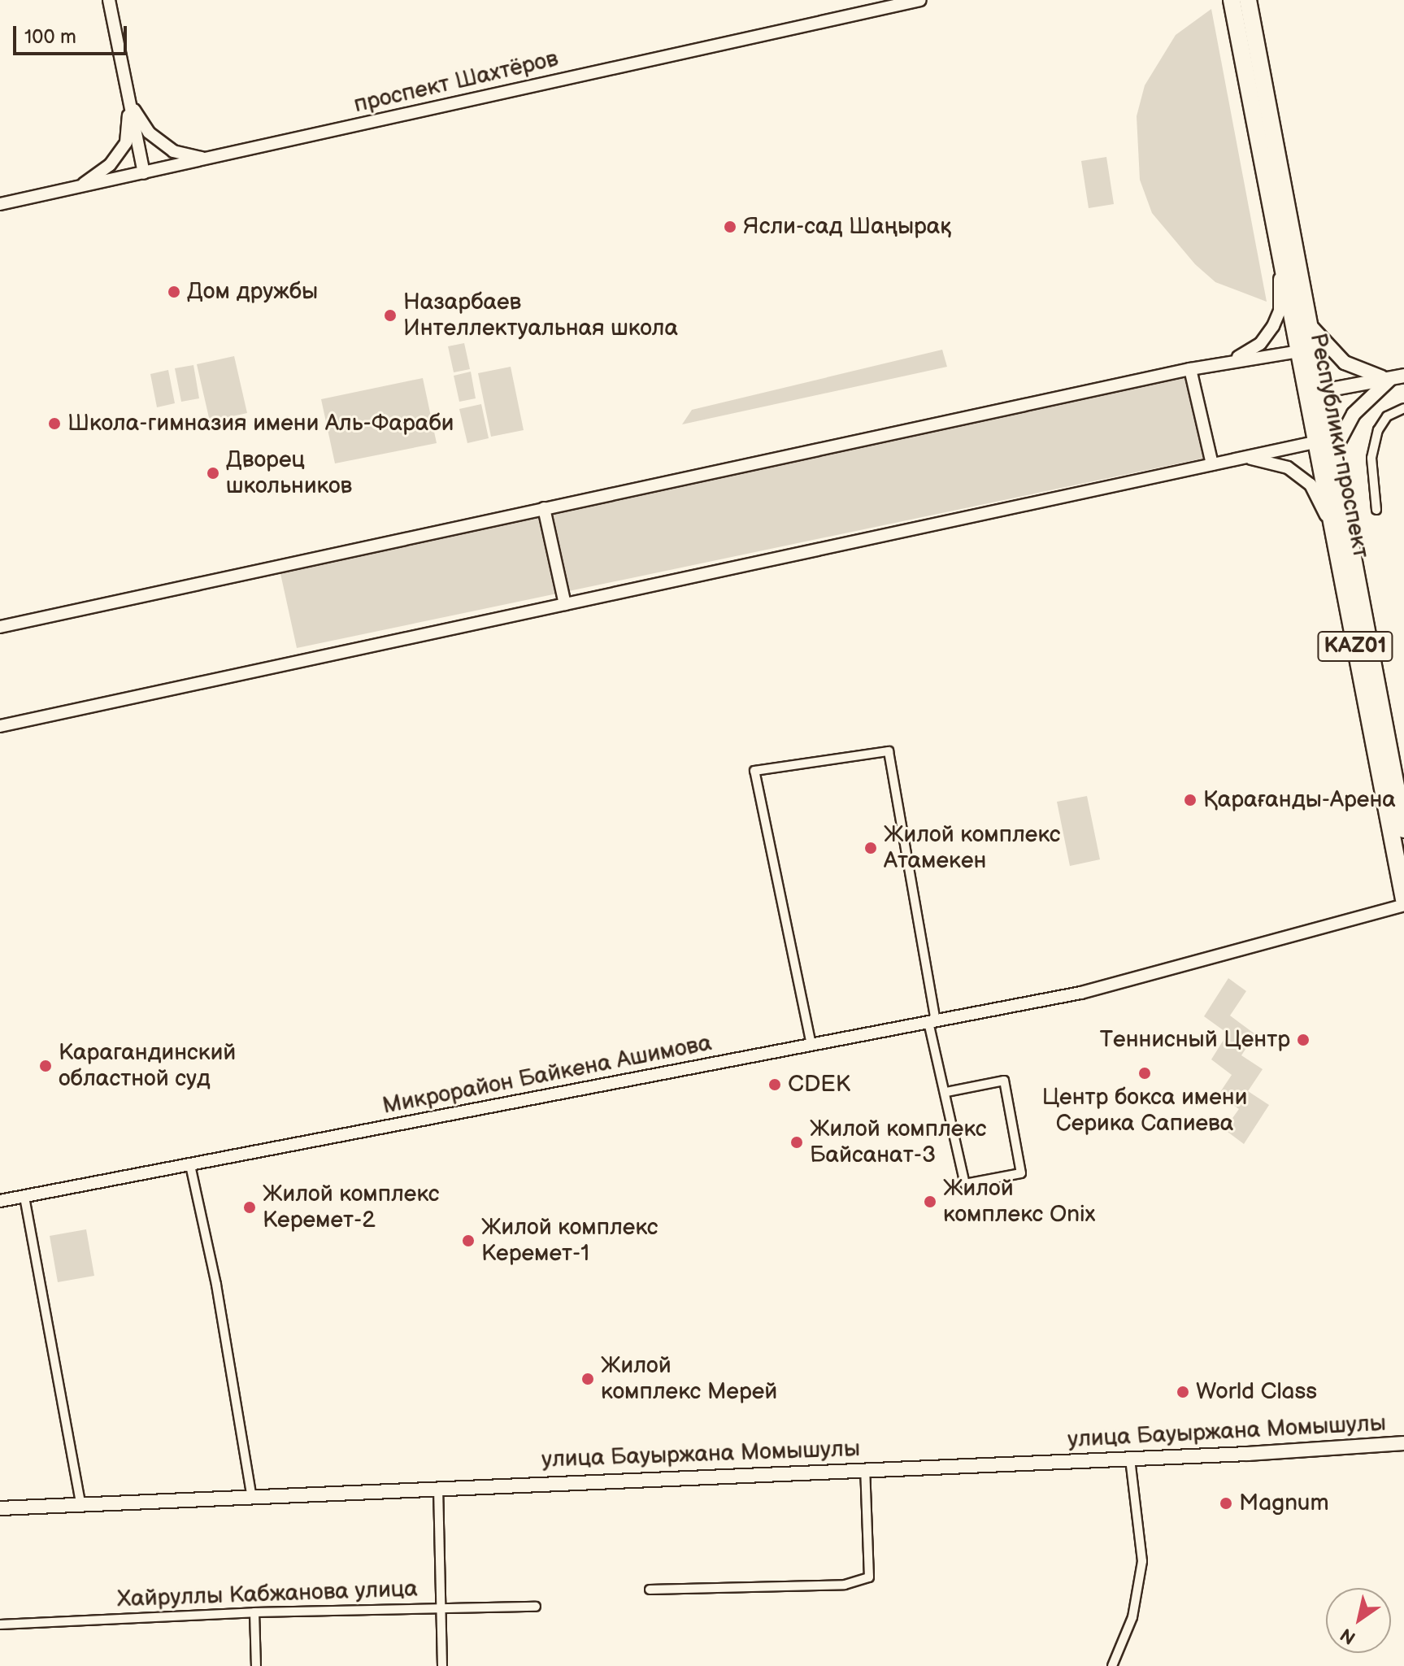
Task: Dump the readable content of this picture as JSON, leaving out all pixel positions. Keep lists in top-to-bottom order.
{
  "streets": {
    "highway": ["Республики проспект", "KАZ01"],
    "main road": ["проспект Шахтёров", "Микрорайон Байкена Ашимова", "улица Бауыржана Момышулы"],
    "street": ["Хайруллы Кабжанова улица"]
  },
  "places": [
    "Ясли-сад Шаңырақ",
    "Дом дружбы",
    "Назарбаев Интеллектуальная школа",
    "Школа-гимназия имени Аль-Фараби",
    "Дворец школьников",
    "Қарағанды-Арена",
    "Жилой комплекс Атамекен",
    "Теннисный Центр",
    "Карагандинский областной суд",
    "Центр бокса имени Серика Сапиева",
    "CDEK",
    "Жилой комплекс Байсанат-3",
    "Жилой комплекс Onix",
    "Жилой комплекс Керемет-2",
    "Жилой комплекс Керемет-1",
    "Жилой комплекс Мерей",
    "World Class",
    "Magnum"
  ],
  "scale_bar": "100 m",
  "north": "bottom left"
}
